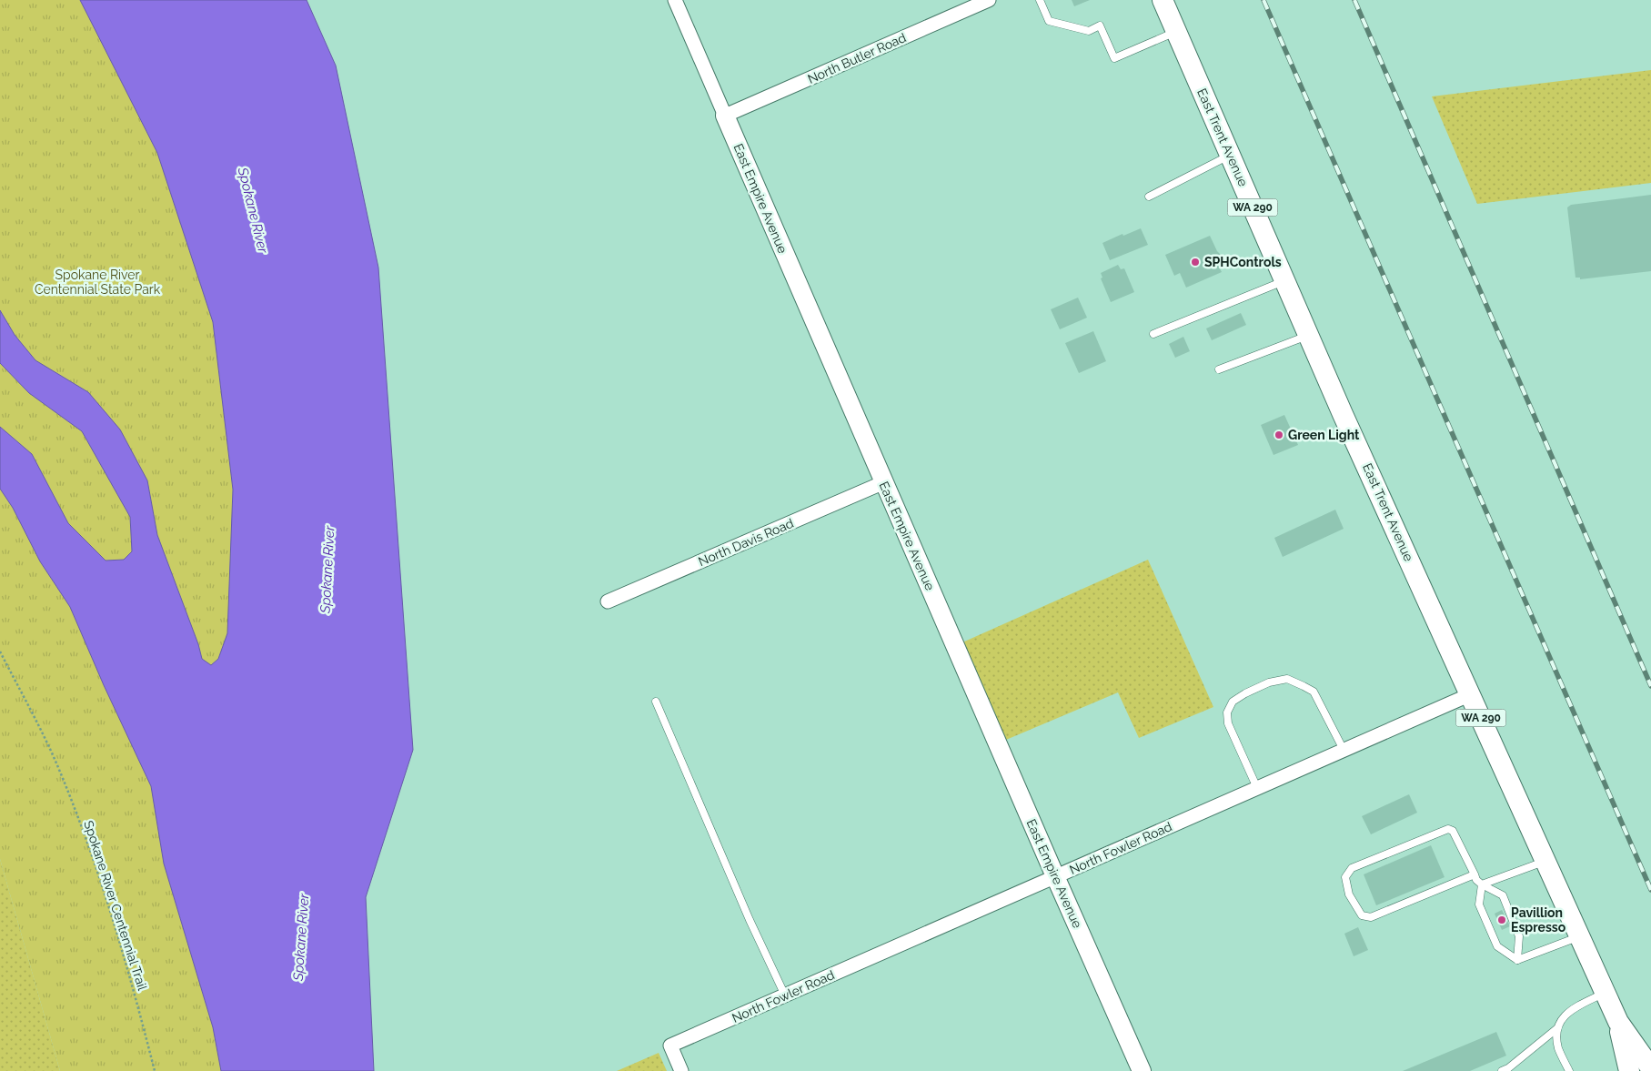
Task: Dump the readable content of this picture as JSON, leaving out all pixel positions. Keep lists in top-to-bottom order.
{
  "streets": {
    "main road": ["East Trent Avenue", "WA 290"],
    "street": [
      "North Butler Road",
      "East Empire Avenue",
      "North Davis Road",
      "North Fowler Road"
    ],
    "path": ["Spokane River Centennial Trail"]
  },
  "crossings": [
    ["North Butler Road", "East Empire Avenue"],
    ["East Trent Avenue", "North Fowler Road"],
    ["East Empire Avenue", "North Davis Road"],
    ["East Empire Avenue", "North Fowler Road"]
  ],
  "water": ["Spokane River"],
  "parks": ["Spokane River Centennial State Park"],
  "places": ["SPHControls", "Green Light", "Pavillion Espresso"]
}
